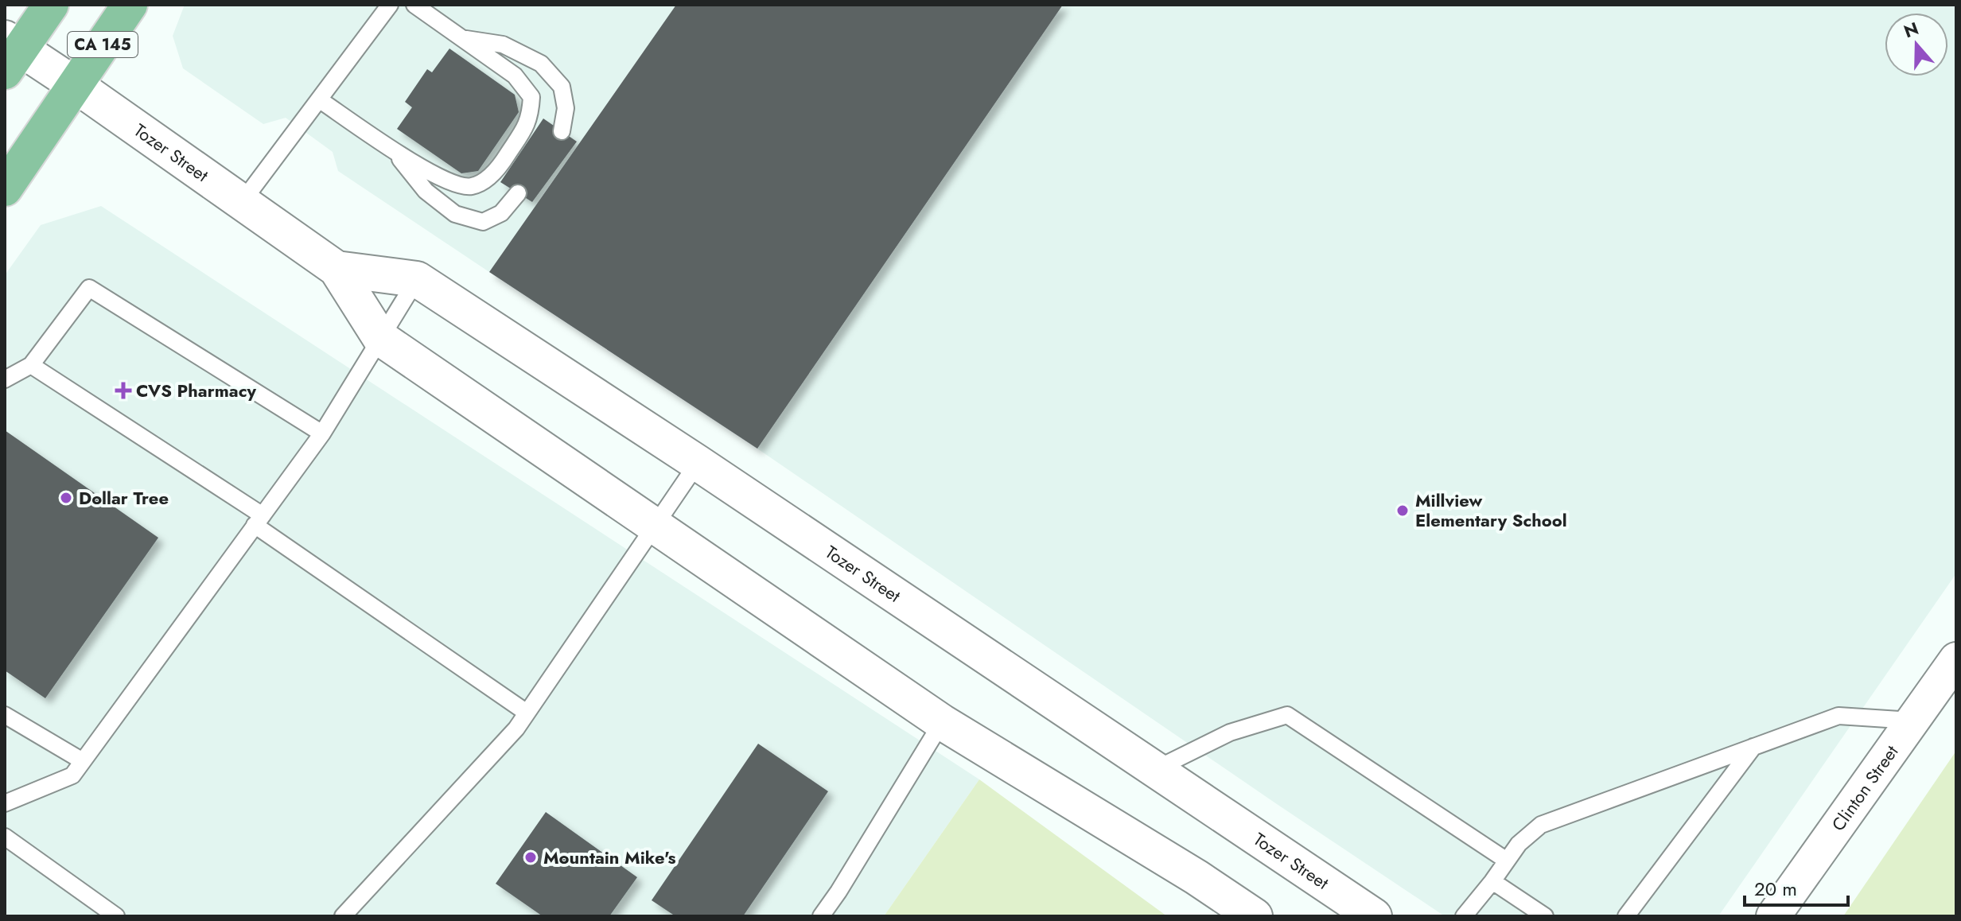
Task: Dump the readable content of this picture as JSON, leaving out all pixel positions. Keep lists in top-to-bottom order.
{
  "streets": {
    "main road": ["CA 145"],
    "street": ["Tozer Street", "Clinton Street"]
  },
  "crossings": [
    ["CA 145", "Tozer Street"]
  ],
  "places": {
    "health": ["CVS Pharmacy"],
    "other": ["Dollar Tree", "Millview Elementary School", "Mountain Mike's"]
  },
  "scale_bar": "20 m",
  "north": "top"
}
